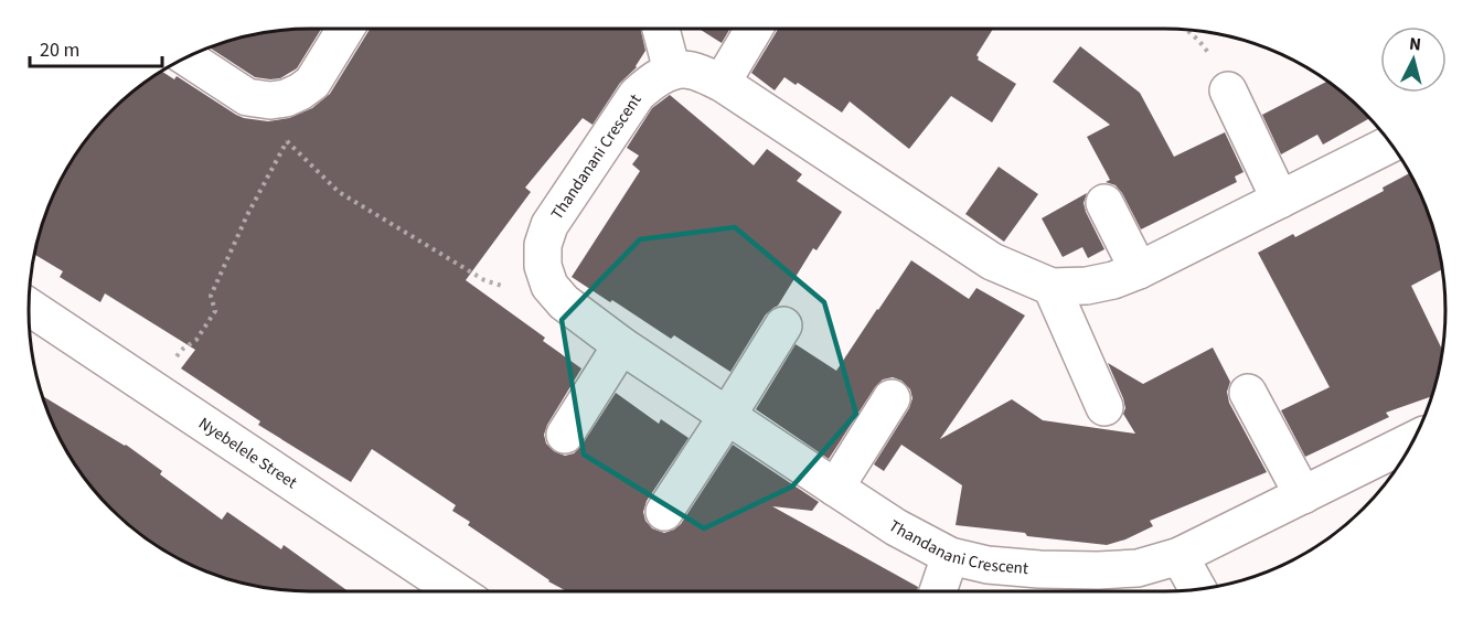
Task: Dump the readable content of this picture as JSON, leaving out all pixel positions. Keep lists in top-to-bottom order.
{
  "streets": {
    "street": ["Thandanani Crescent", "Nyebelele Street"]
  },
  "scale_bar": "20 m",
  "north": "top"
}
